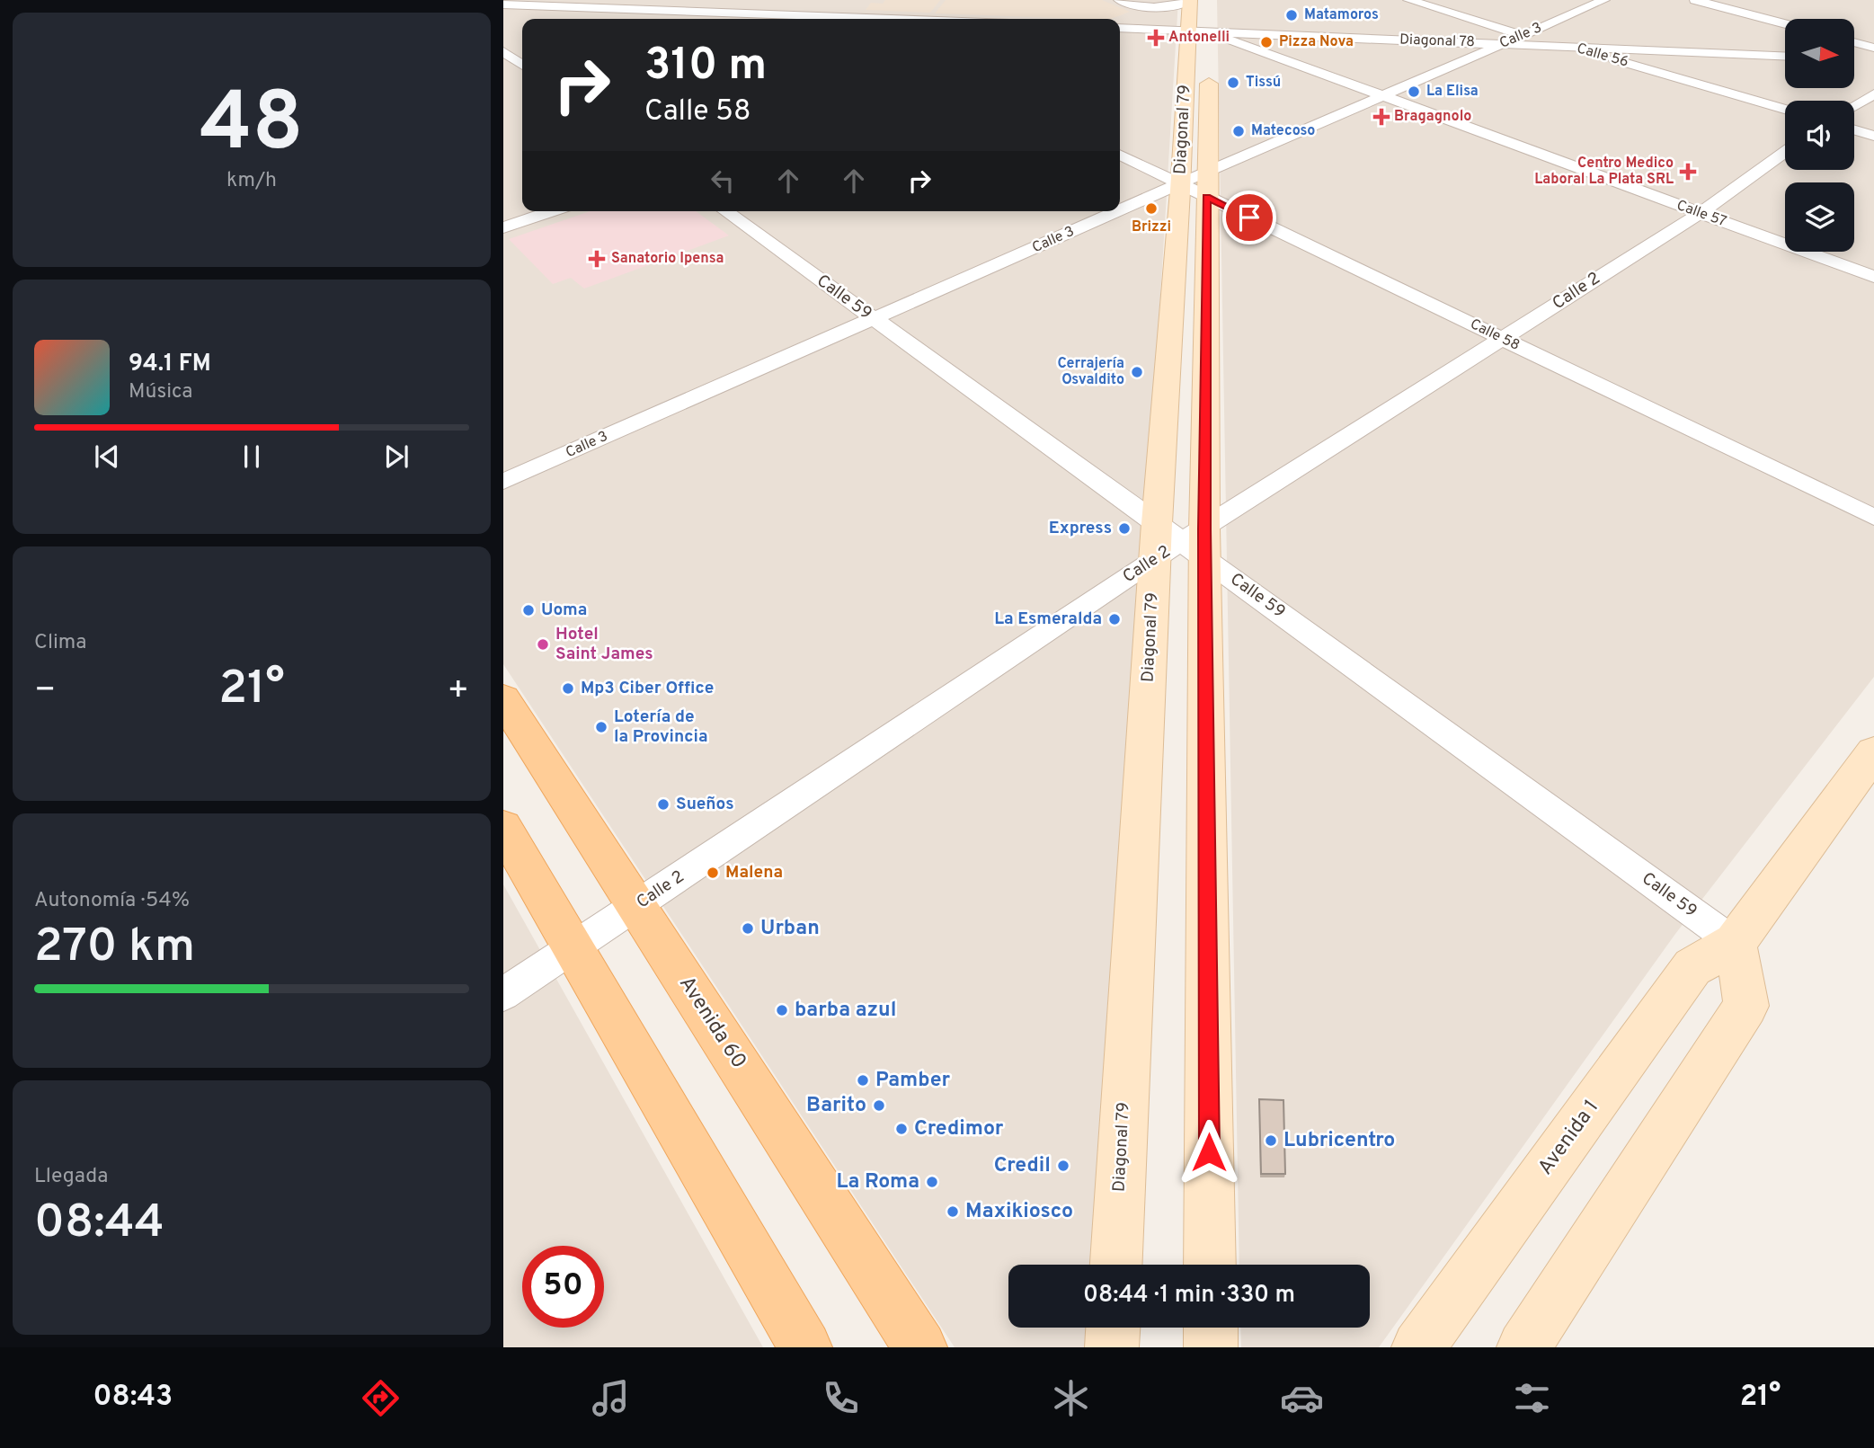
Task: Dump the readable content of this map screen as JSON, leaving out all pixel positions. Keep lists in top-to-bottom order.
{
  "streets": {
    "main road": ["Diagonal 79", "Avenida 60", "Avenida 1"],
    "street": [
      "Calle 3",
      "Diagonal 78",
      "Calle 56",
      "Calle 57",
      "Calle 2",
      "Calle 59",
      "Calle 58"
    ]
  },
  "crossings": [
    ["Calle 3", "Diagonal 78"],
    ["Calle 3", "Calle 56"],
    ["Calle 3", "Diagonal 79"],
    ["Calle 3", "Calle 57"],
    ["Calle 3", "Calle 59"],
    ["Calle 3", "Calle 58"],
    ["Diagonal 78", "Calle 56"],
    ["Diagonal 78", "Diagonal 79"],
    ["Diagonal 78", "Calle 57"],
    ["Diagonal 79", "Calle 57"],
    ["Diagonal 79", "Calle 2"],
    ["Diagonal 79", "Calle 59"],
    ["Diagonal 79", "Calle 58"],
    ["Calle 57", "Calle 2"],
    ["Calle 2", "Calle 59"],
    ["Calle 2", "Calle 58"],
    ["Calle 2", "Avenida 60"],
    ["Calle 59", "Avenida 1"]
  ],
  "places": {
    "other": [
      "Matamoros",
      "Pizza Nova",
      "Tissú",
      "La Elisa",
      "Matecoso",
      "Brizzi",
      "Cerrajería Osvaldito",
      "Express",
      "Uoma",
      "La Esmeralda",
      "Hotel Saint James",
      "Mp3 Ciber Office",
      "Lotería de la Provincia",
      "Sueños",
      "Malena",
      "Urban",
      "barba azul",
      "Pamber",
      "Barito",
      "Credimor",
      "Lubricentro",
      "Credil",
      "La Roma",
      "Maxikiosco"
    ],
    "health": [
      "Antonelli",
      "Bragagnolo",
      "Centro Medico Laboral La Plata SRL",
      "Sanatorio Ipensa"
    ]
  },
  "north": "right",
  "page": {
    "tile": [
      ["48", "km/h"],
      "Clima",
      ["Autonomía · 54%", "270 km"],
      ["Llegada", "08:44"]
    ],
    "turn": ["310 m", "Calle 58"],
    "song": ["94.1 FM", "Música"],
    "heat": ["−", "21°", "+"],
    "limit": "50",
    "trip": "08:44 · 1 min · 330 m",
    "tabs": ["08:43", "21°"]
  }
}
